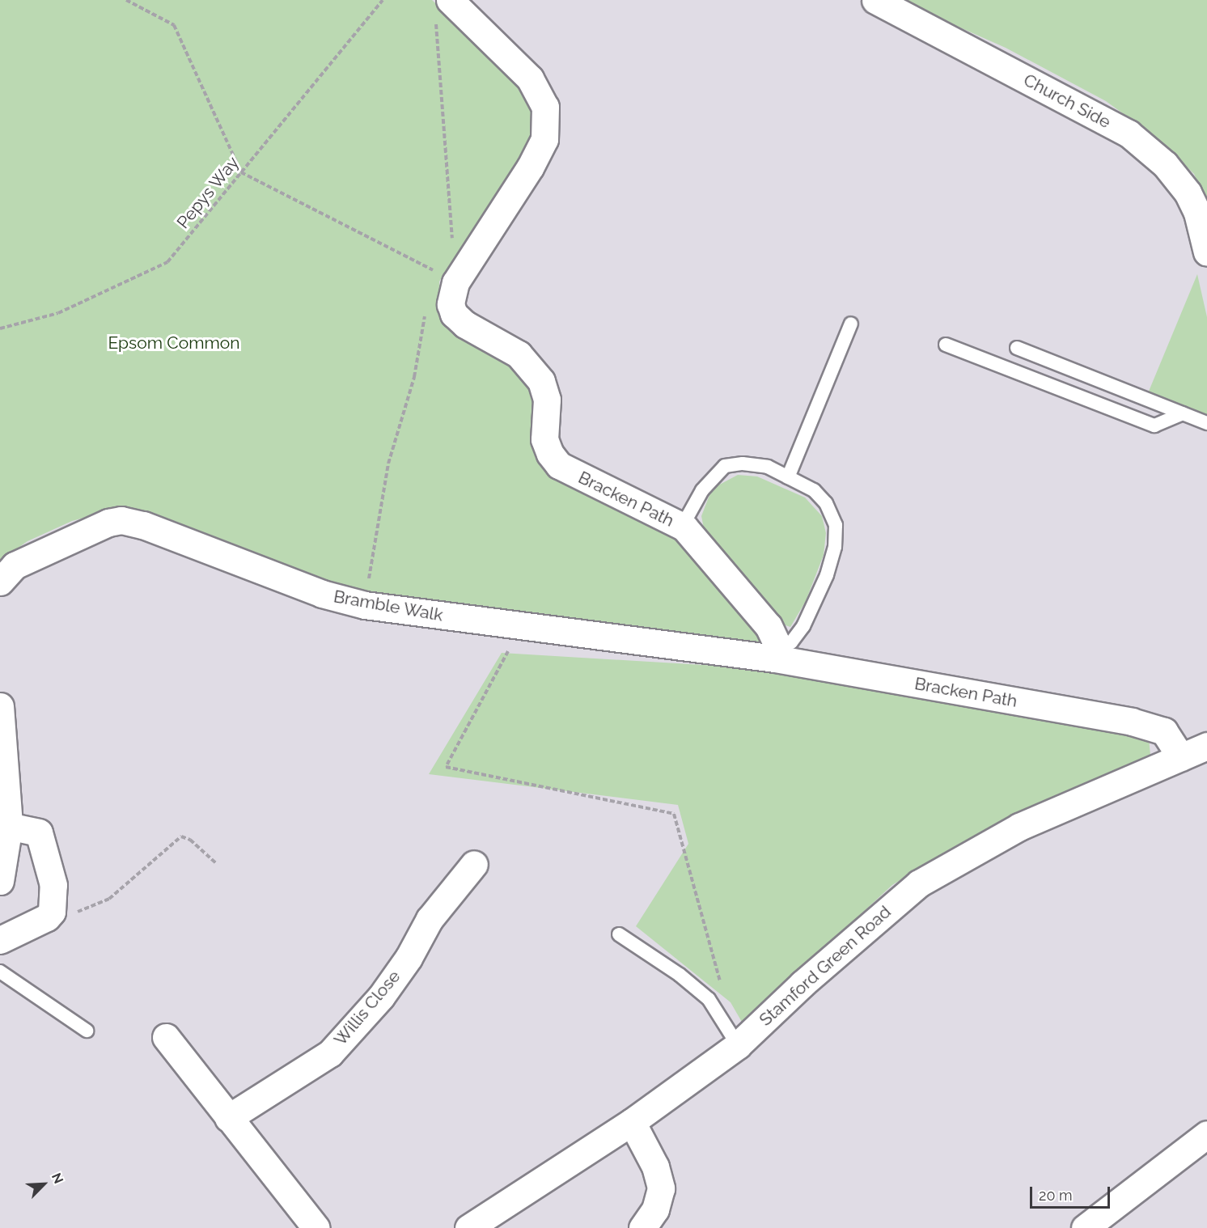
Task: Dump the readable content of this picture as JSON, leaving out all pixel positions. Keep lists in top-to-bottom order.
{
  "streets": {
    "street": [
      "Church Side",
      "Bracken Path",
      "Bramble Walk",
      "Stamford Green Road",
      "Willis Close"
    ],
    "path": ["Pepys Way"]
  },
  "crossings": [
    ["Bracken Path", "Bramble Walk"],
    ["Bracken Path", "Stamford Green Road"]
  ],
  "parks": ["Epsom Common"],
  "scale_bar": "20 m",
  "north": "top right"
}
